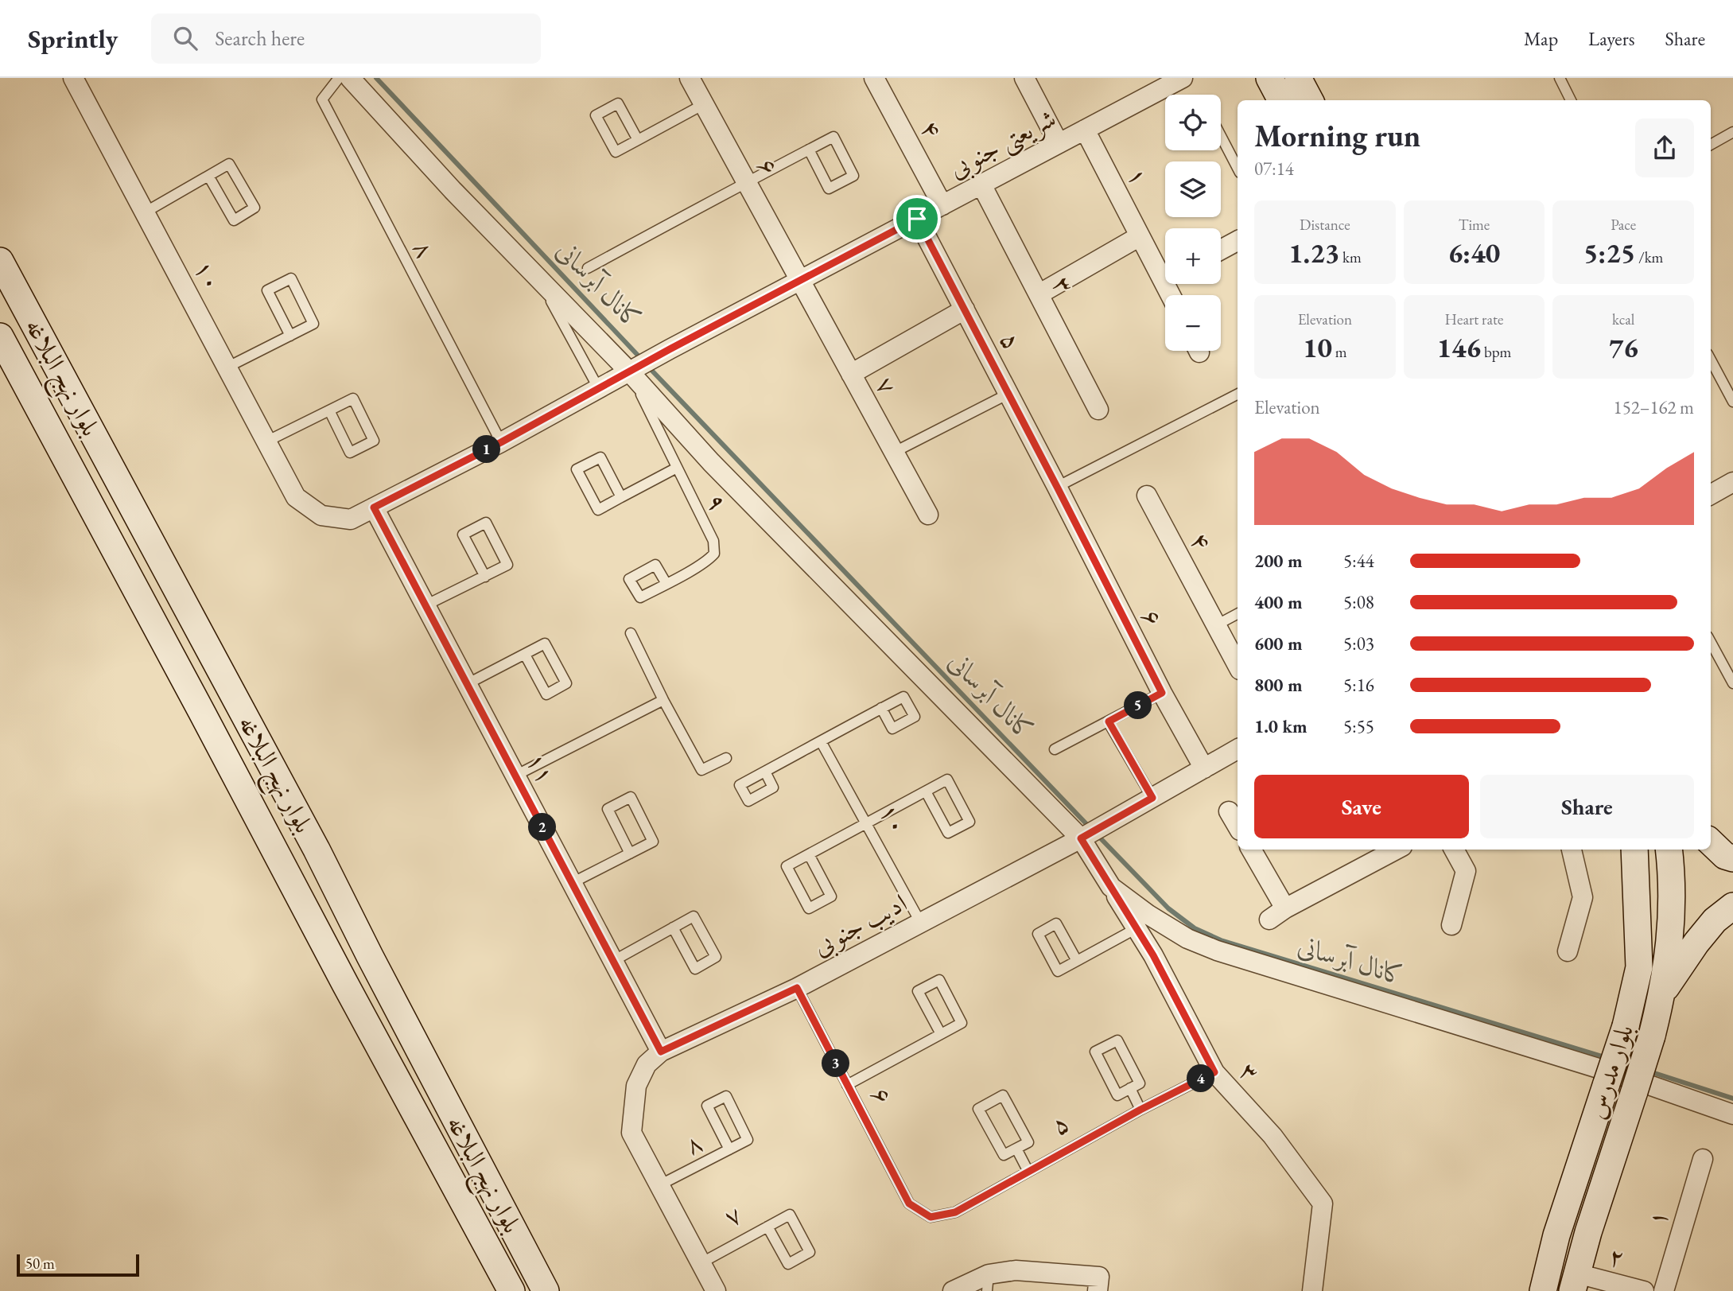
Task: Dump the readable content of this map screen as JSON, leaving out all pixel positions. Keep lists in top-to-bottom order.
{
  "streets": {
    "main road": ["بلوار نهج البلاغه", "بلوار مدرس"],
    "street": [
      "۴",
      "شریعتی جنوبی",
      "۶",
      "۱",
      "۱۰",
      "۳",
      "۵",
      "۷",
      "۱۱",
      "ادیب جنوبی",
      "۲"
    ],
    "lane": ["۸", "۹"]
  },
  "crossings": [
    ["۴", "شریعتی جنوبی"],
    ["شریعتی جنوبی", "۶"],
    ["شریعتی جنوبی", "۱"],
    ["شریعتی جنوبی", "۸"],
    ["شریعتی جنوبی", "۱۰"],
    ["شریعتی جنوبی", "۳"],
    ["شریعتی جنوبی", "۵"],
    ["شریعتی جنوبی", "۷"],
    ["شریعتی جنوبی", "۹"],
    ["شریعتی جنوبی", "۱۱"],
    ["۶", "۵"],
    ["۶", "۷"],
    ["۶", "ادیب جنوبی"],
    ["۱۰", "ادیب جنوبی"],
    ["۳", "۵"],
    ["۳", "۹"],
    ["۳", "ادیب جنوبی"],
    ["۱۱", "ادیب جنوبی"],
    ["بلوار مدرس", "۲"]
  ],
  "water": ["کانال آبرسانی"],
  "scale_bar": "50 m",
  "page": {
    "header": "Sprintly",
    "search": "Search here",
    "nav": ["Map", "Layers", "Share"],
    "map_buttons": ["+", "−"],
    "heading": ["Morning run", "07:14"],
    "stats": [
      ["Distance", "1.23 km"],
      ["Time", "6:40"],
      ["Pace", "5:25 /km"],
      ["Elevation", "10 m"],
      ["Heart rate", "146 bpm"],
      ["kcal", "76"]
    ],
    "chart": ["Elevation", "152–162 m"],
    "pins": [
      "1",
      "5",
      "2",
      "3",
      "4"
    ],
    "list": [
      {
        "name": "200 m",
        "note": "5:44"
      },
      {
        "name": "400 m",
        "note": "5:08"
      },
      {
        "name": "600 m",
        "note": "5:03"
      },
      {
        "name": "800 m",
        "note": "5:16"
      },
      {
        "name": "1.0 km",
        "note": "5:55"
      }
    ],
    "buttons": ["Save", "Share"],
    "scale": "50 m"
  }
}
